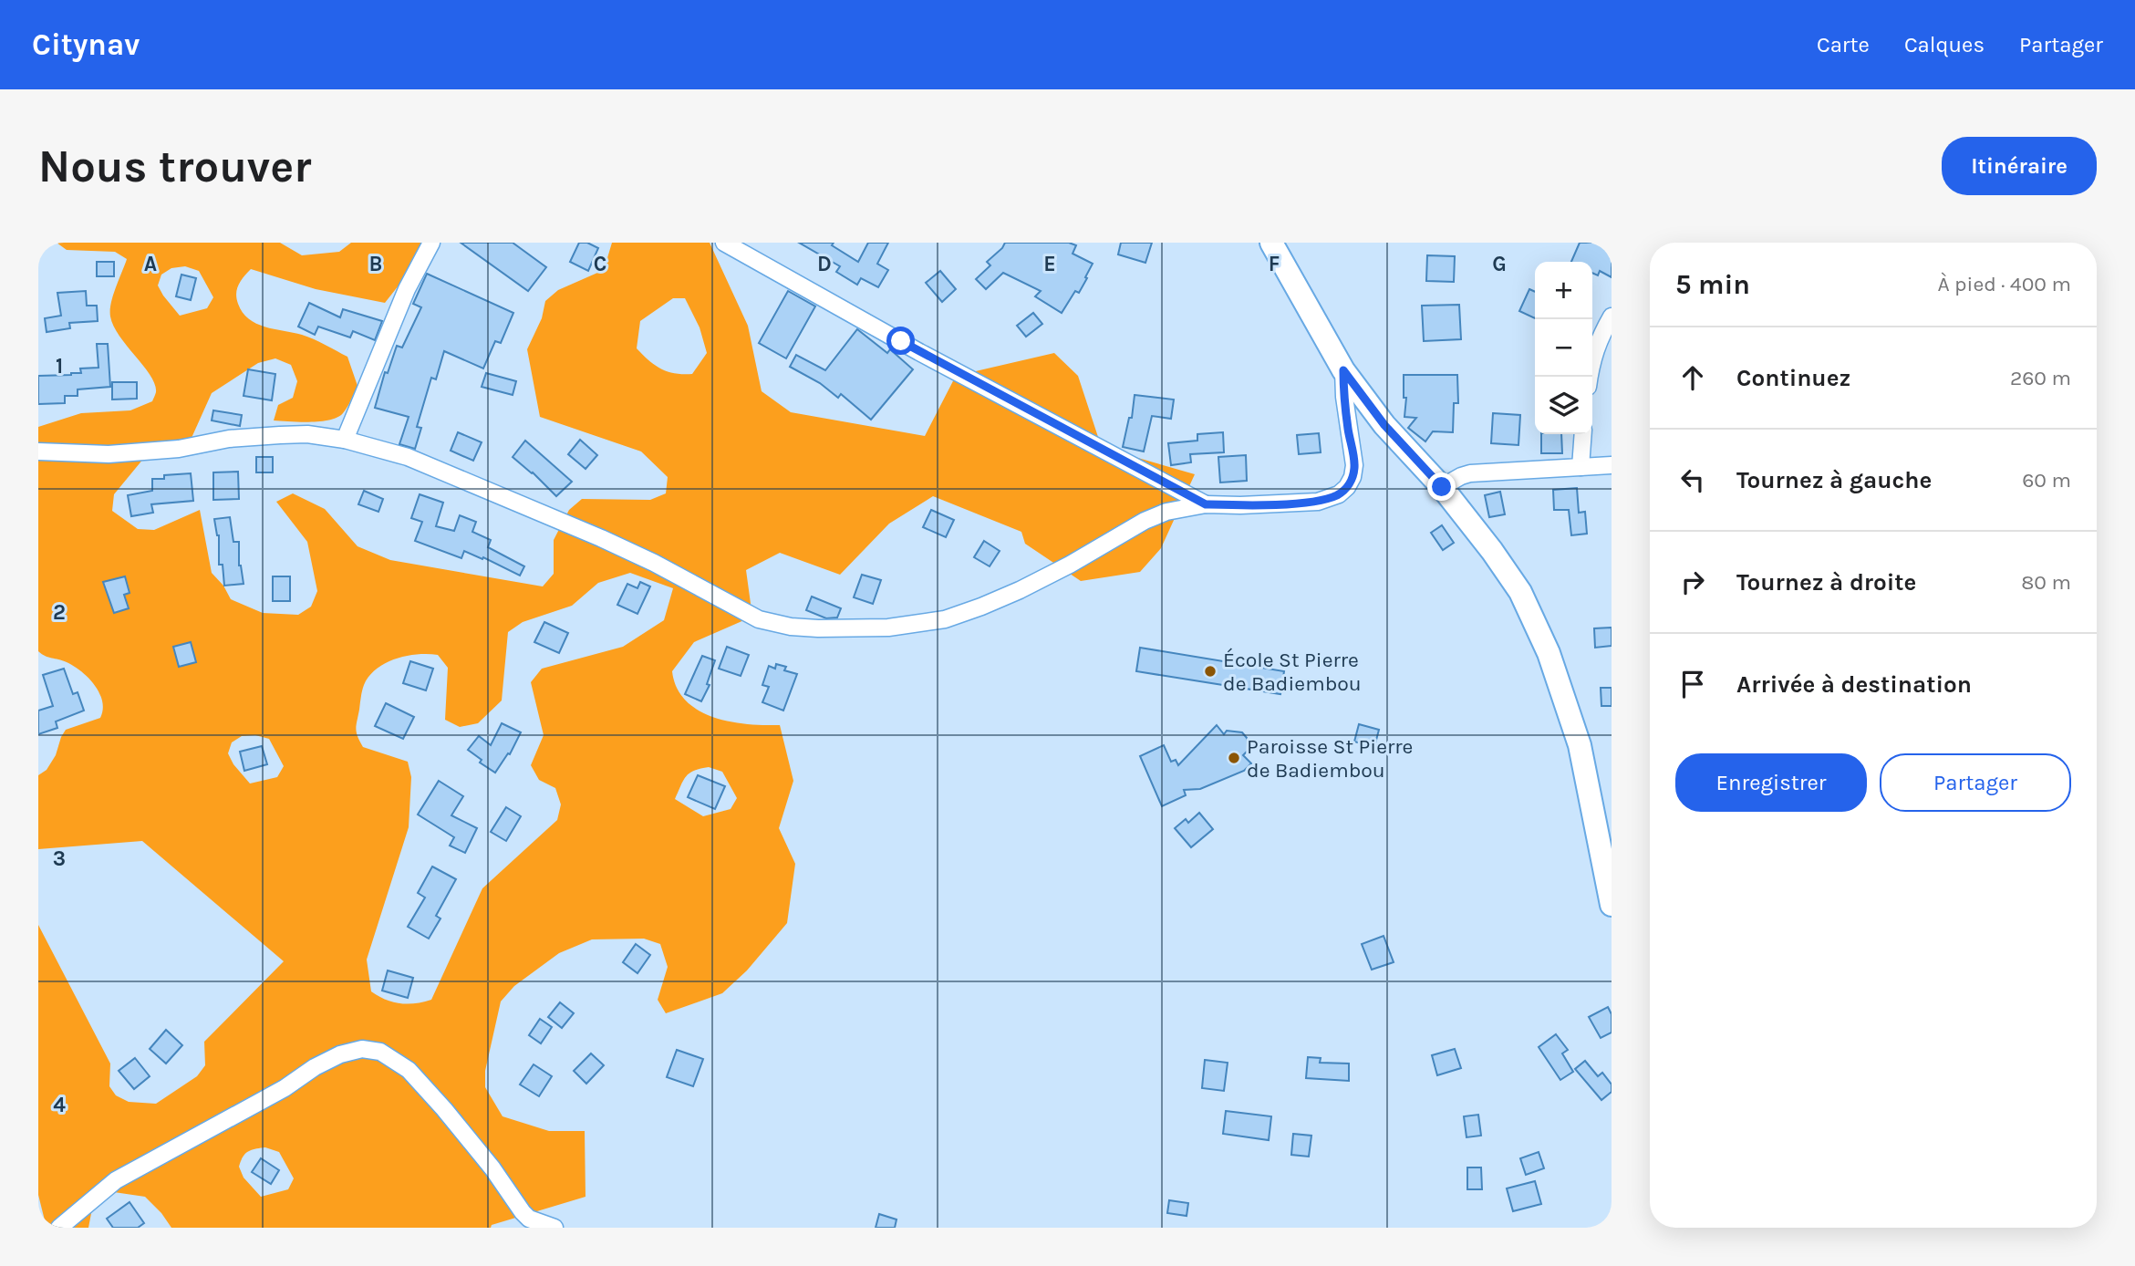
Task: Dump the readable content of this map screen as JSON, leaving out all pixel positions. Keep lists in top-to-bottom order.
{
  "places": ["École St Pierre de Badiembou", "Paroisse St Pierre de Badiembou"],
  "page": {
    "header": "Citynav",
    "nav": ["Carte", "Calques", "Partager"],
    "buttons": [
      "Itinéraire",
      ["Enregistrer", "Partager"]
    ],
    "title": "Nous trouver",
    "heading": ["5 min", "À pied · 400 m"],
    "map_buttons": ["+", "−"],
    "list": [
      ["Continuez", "260 m"],
      ["Tournez à gauche", "60 m"],
      ["Tournez à droite", "80 m"],
      "Arrivée à destination"
    ]
  },
  "grid": {
    "columns": [
      "A",
      "B",
      "C",
      "D",
      "E",
      "F",
      "G"
    ],
    "rows": [
      "1",
      "2",
      "3",
      "4"
    ]
  }
}
